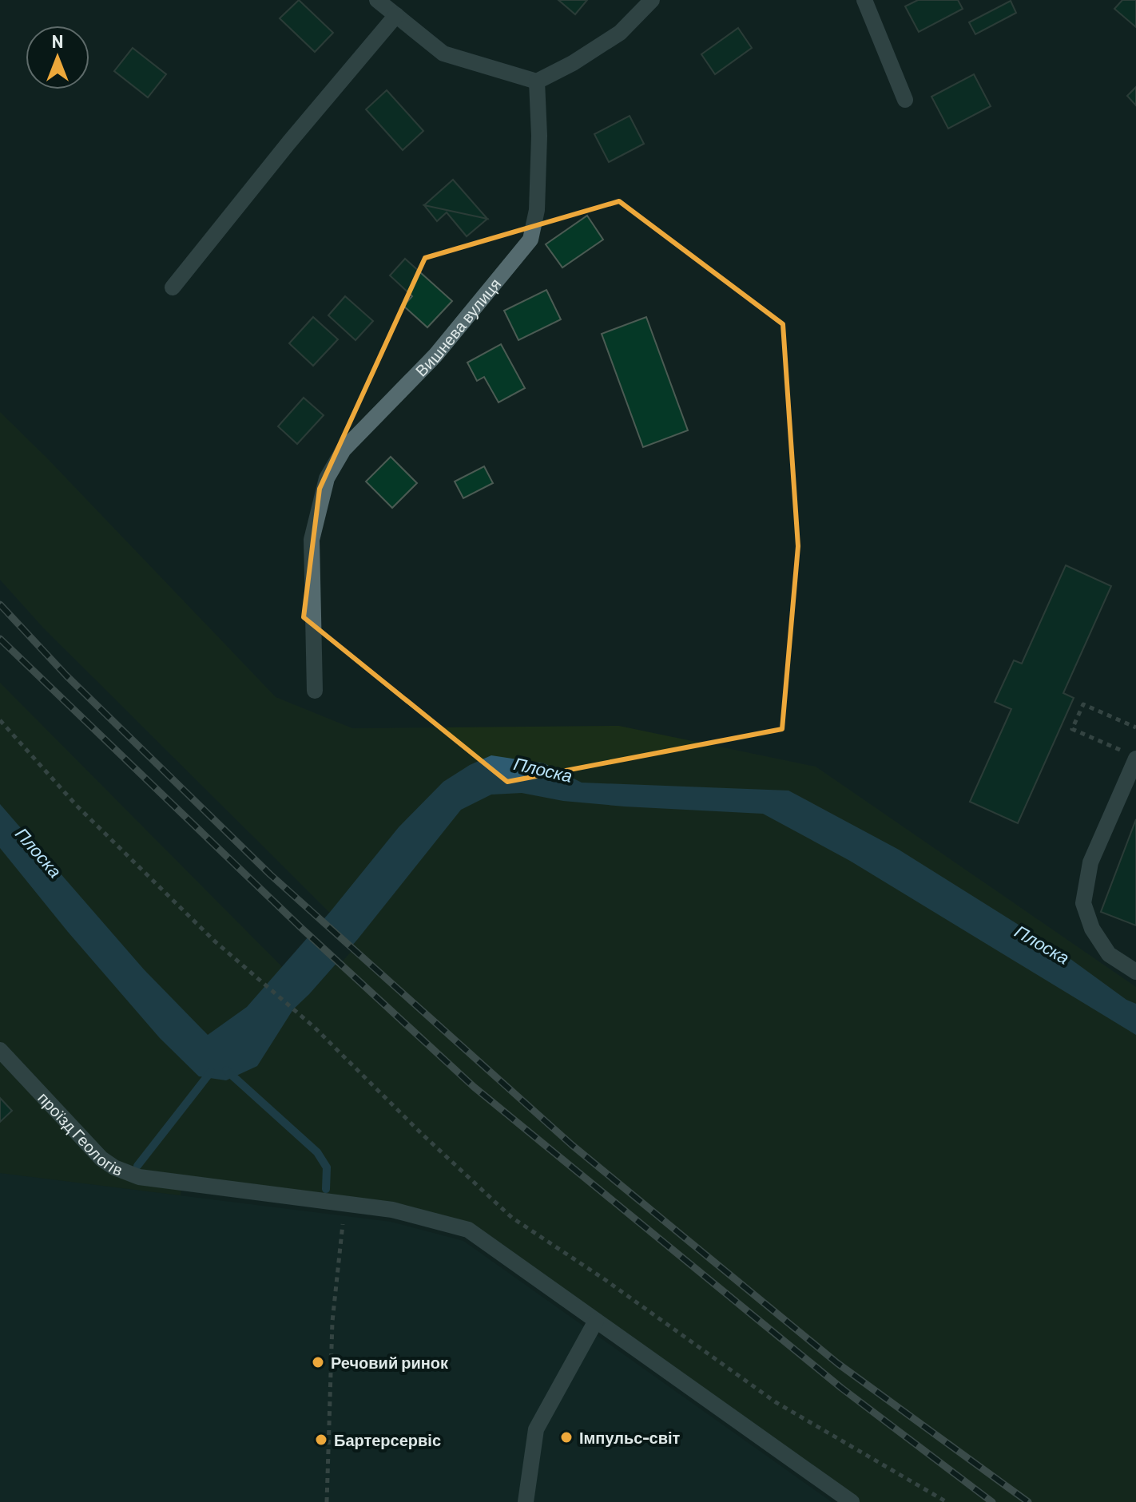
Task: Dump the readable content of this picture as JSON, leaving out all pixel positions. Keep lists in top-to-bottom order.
{
  "streets": {
    "street": ["Вишнева вулиця", "проїзд Геологів"]
  },
  "water": ["Плоска"],
  "places": ["Речовий ринок", "Імпульс-світ", "Бартерсервіс"],
  "north": "top"
}
